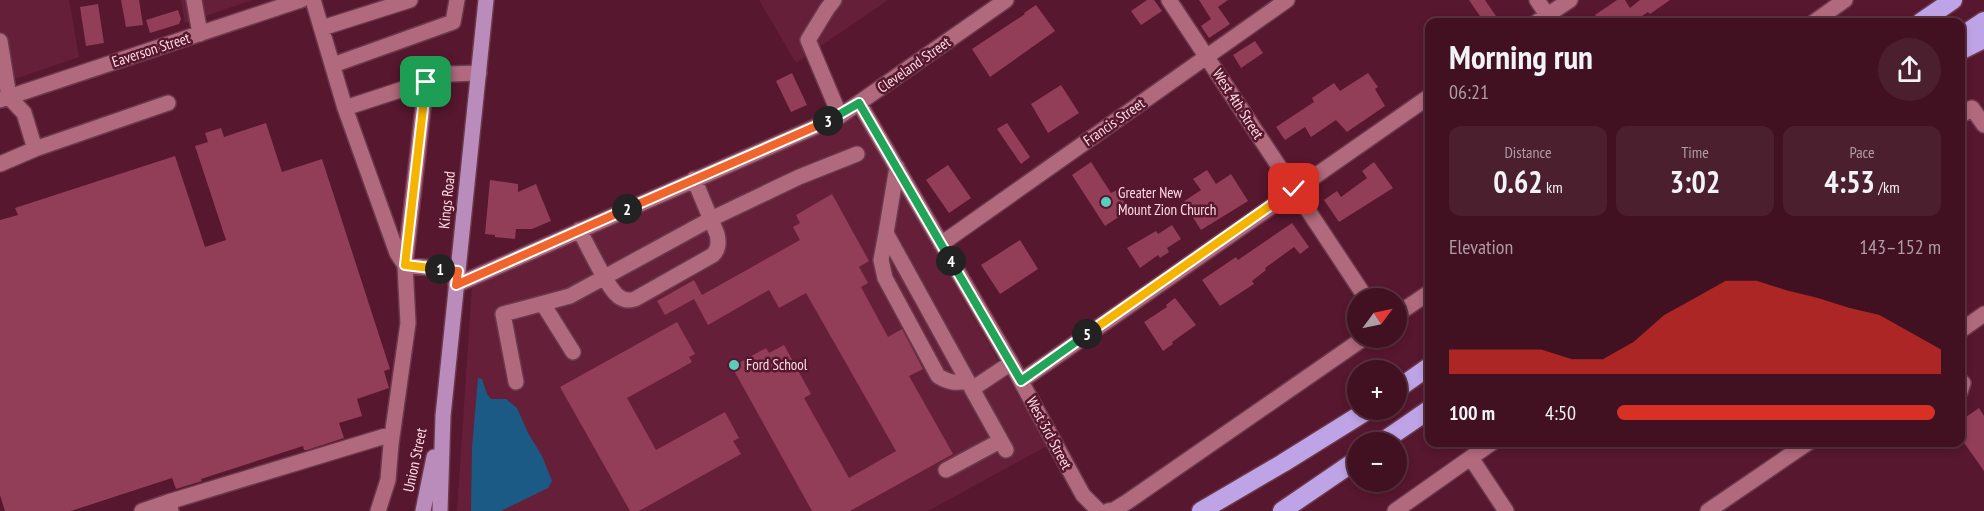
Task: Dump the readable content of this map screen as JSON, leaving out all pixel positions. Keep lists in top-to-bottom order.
{
  "streets": {
    "main road": ["Kings Road", "Union Street"],
    "street": [
      "Eaverson Street",
      "Cleveland Street",
      "West 4th Street",
      "Francis Street",
      "West 3rd Street"
    ]
  },
  "crossings": [
    ["Cleveland Street", "Kings Road"],
    ["Cleveland Street", "West 3rd Street"],
    ["West 4th Street", "Francis Street"],
    ["Francis Street", "West 3rd Street"],
    ["Kings Road", "Union Street"]
  ],
  "places": ["Greater New Mount Zion Church", "Ford School"],
  "north": "top right",
  "page": {
    "heading": ["Morning run", "06:21"],
    "pins": [
      "3",
      "2",
      "4",
      "1",
      "5"
    ],
    "stats": [
      ["Distance", "0.62 km"],
      ["Time", "3:02"],
      ["Pace", "4:53 /km"]
    ],
    "chart": ["Elevation", "143–152 m"],
    "map_buttons": ["+", "−"],
    "list": [
      {
        "name": "100 m",
        "note": "4:50"
      }
    ]
  }
}
